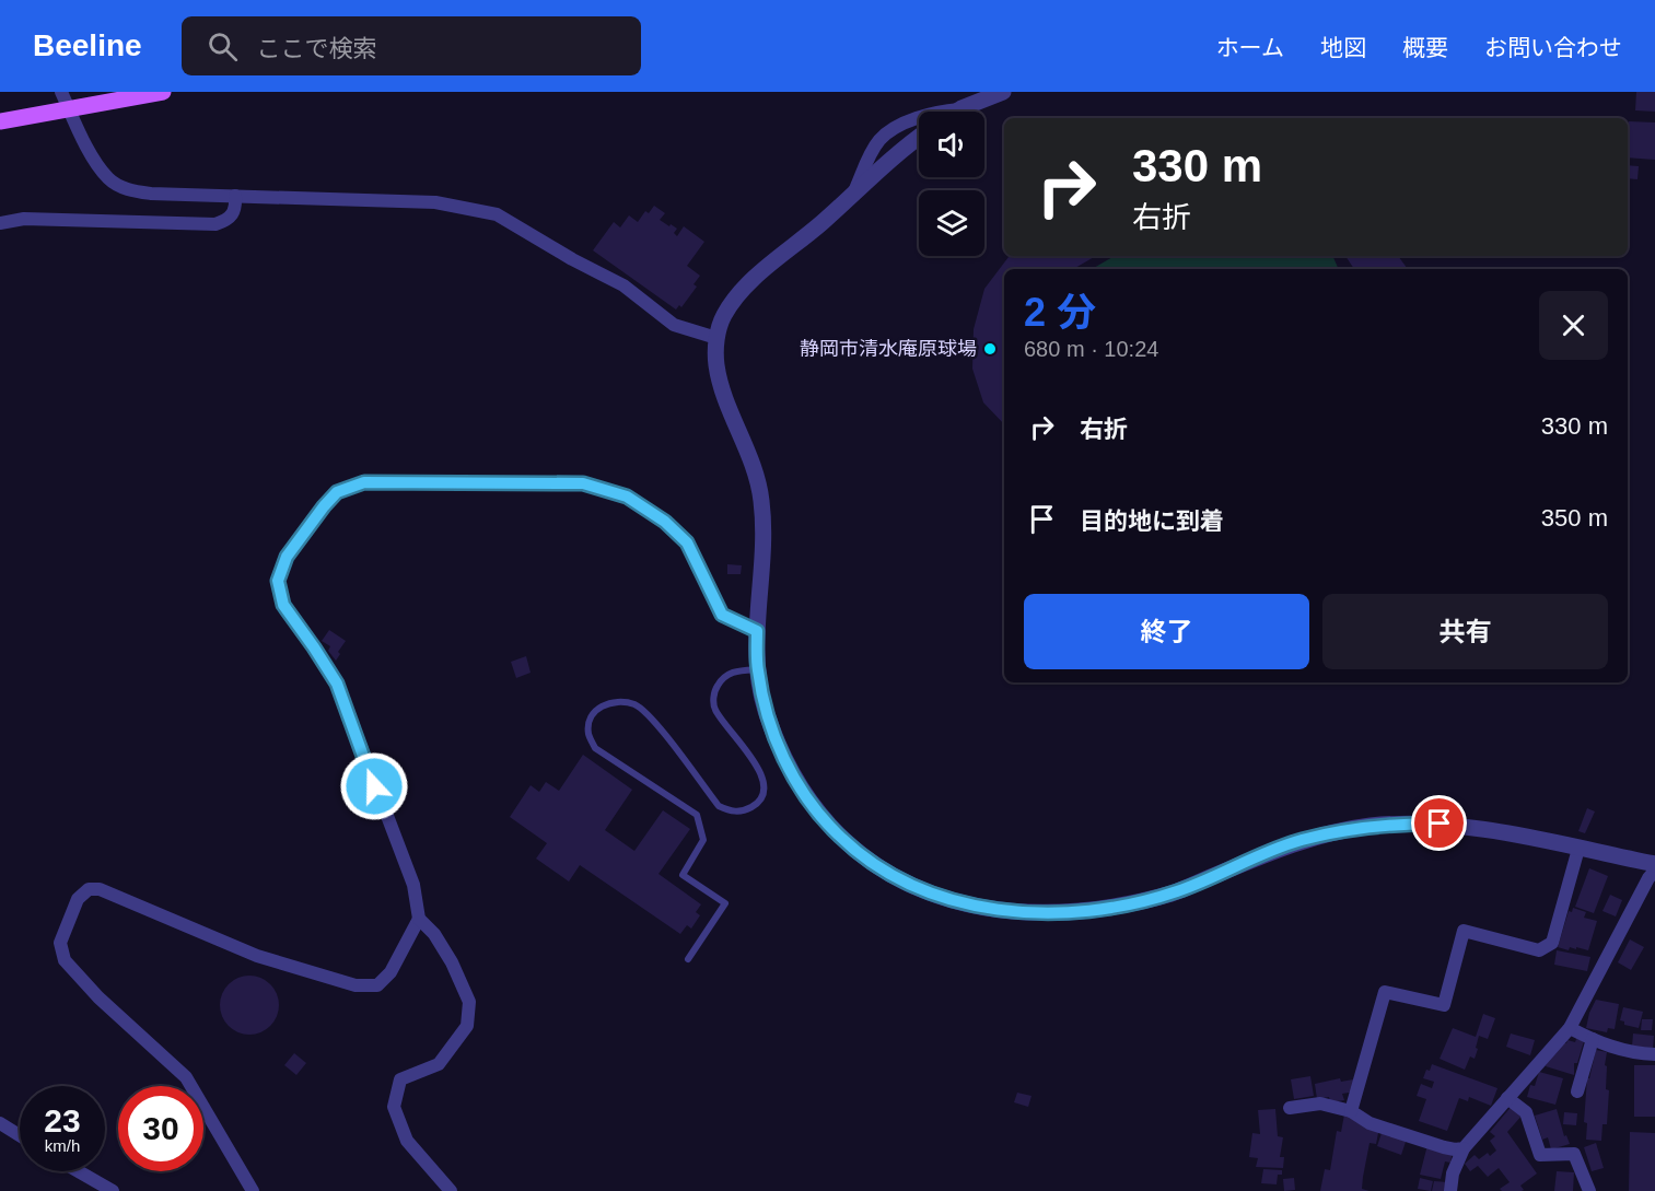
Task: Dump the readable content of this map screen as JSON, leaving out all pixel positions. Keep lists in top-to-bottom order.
{
  "places": ["静岡市清水庵原球場"],
  "page": {
    "header": "Beeline",
    "search": "ここで検索",
    "nav": [
      "ホーム",
      "地図",
      "概要",
      "お問い合わせ"
    ],
    "turn": ["330 m", "右折"],
    "heading": ["2 分", "680 m · 10:24"],
    "list": [
      {
        "name": "右折",
        "value": "330 m"
      },
      {
        "name": "目的地に到着",
        "value": "350 m"
      }
    ],
    "buttons": ["終了", "共有"],
    "speed": "23 km/h",
    "limit": "30"
  }
}
